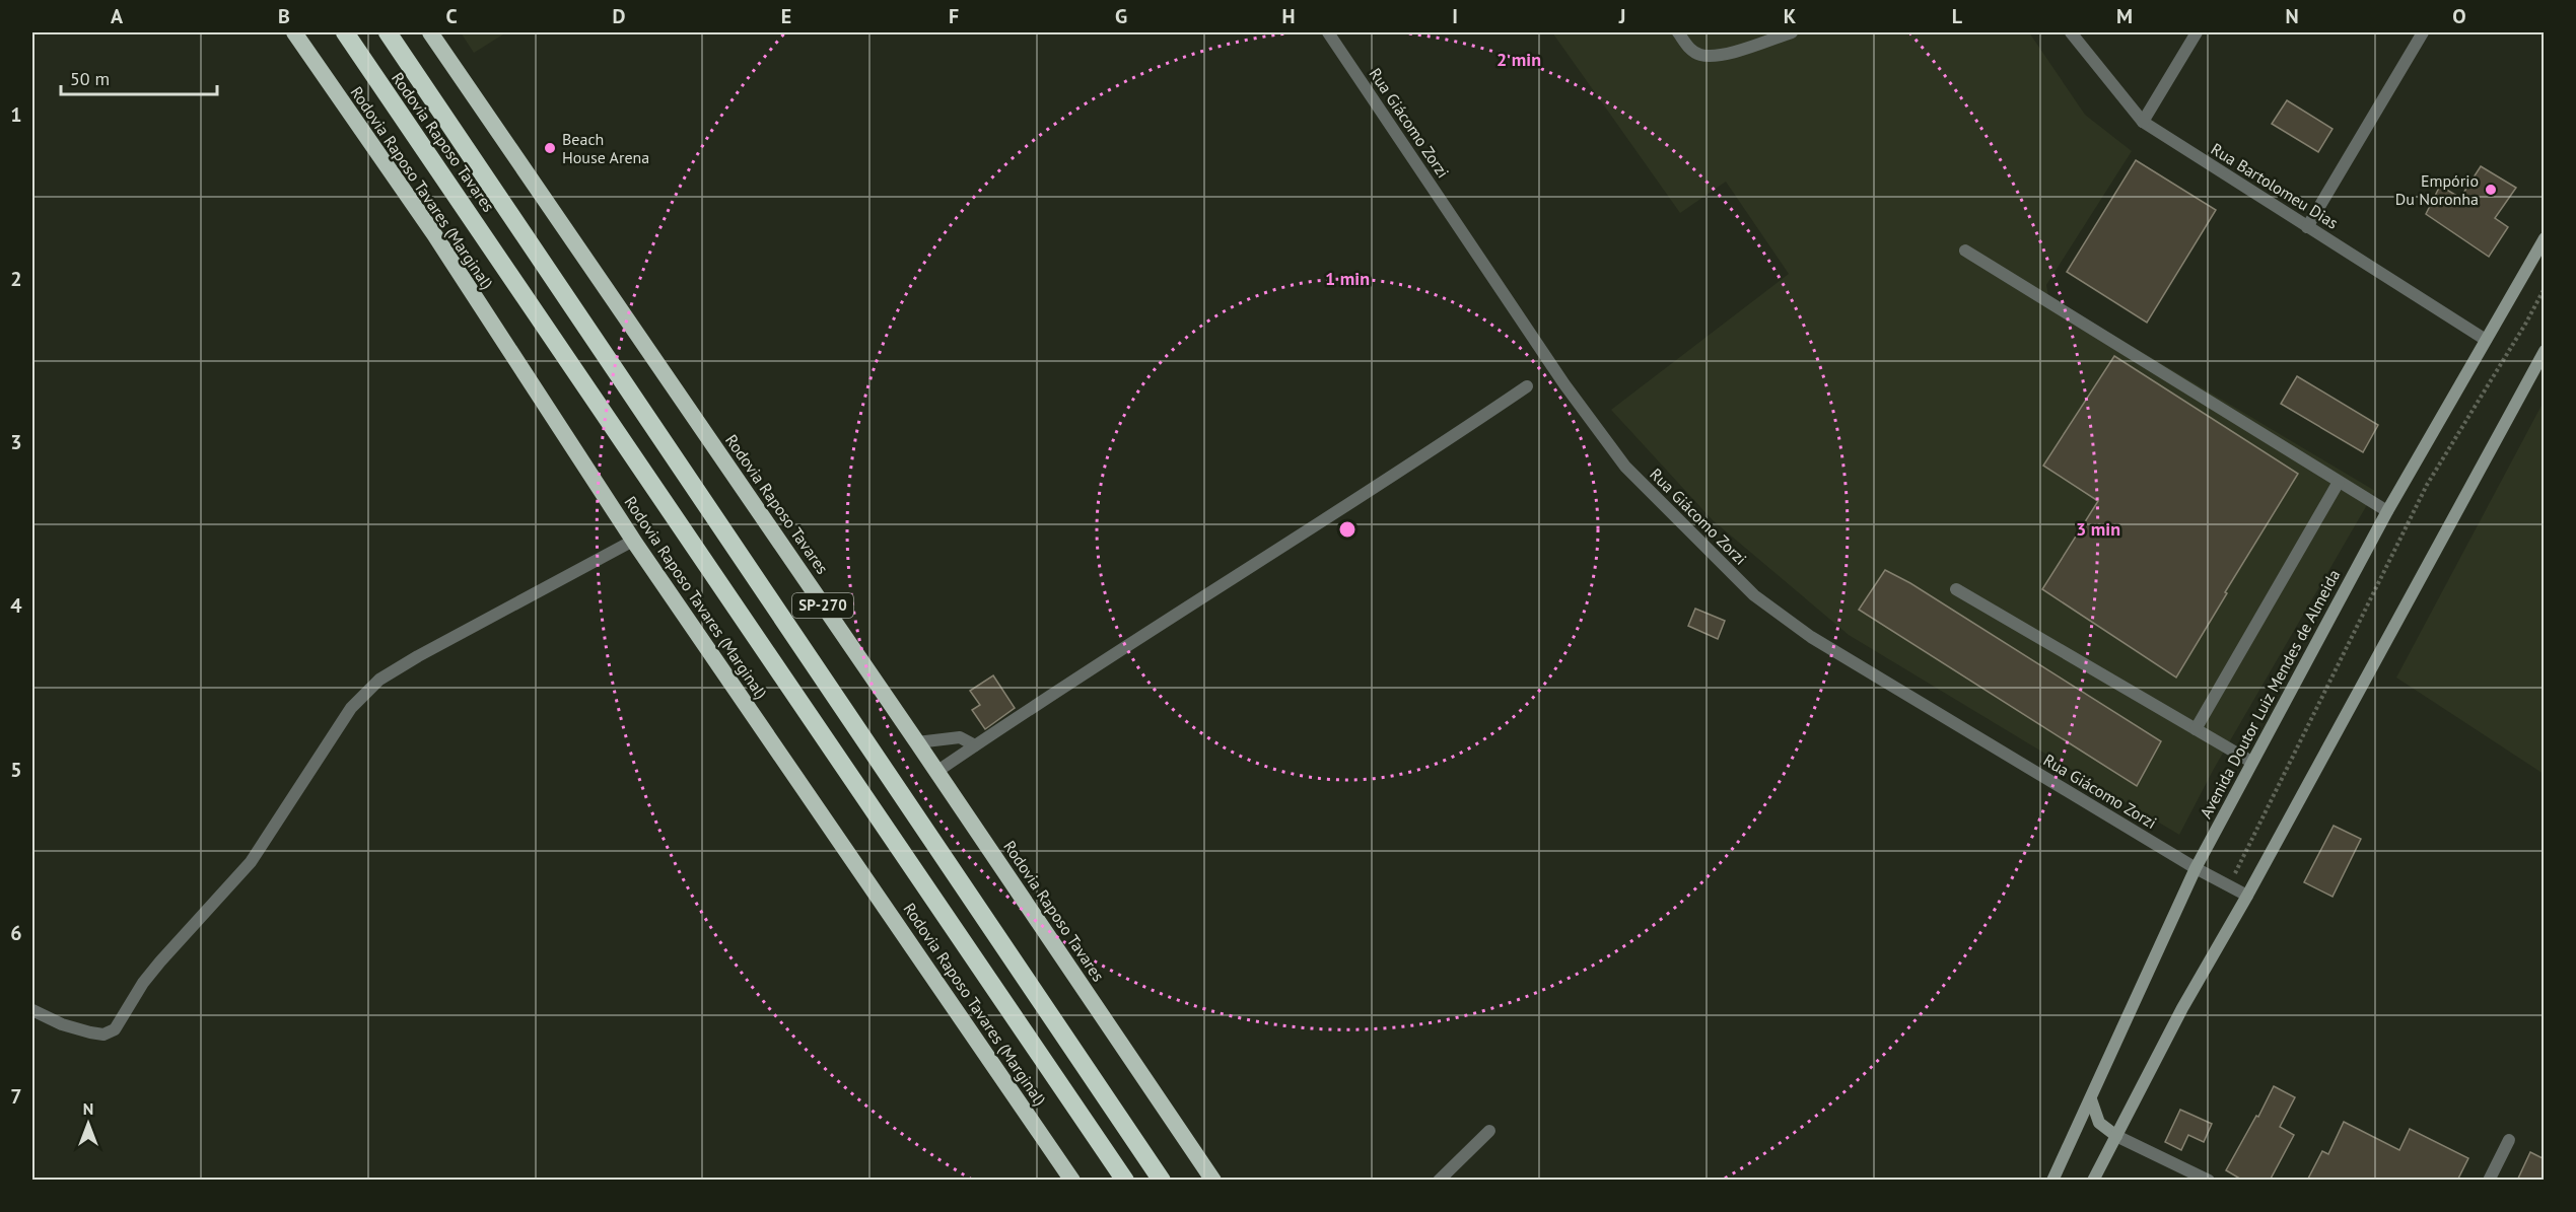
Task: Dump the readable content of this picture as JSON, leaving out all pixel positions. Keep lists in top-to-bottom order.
{
  "streets": {
    "highway": ["Rodovia Raposo Tavares", "Rodovia Raposo Tavares (Marginal)", "SP-270"],
    "main road": ["Avenida Doutor Luiz Mendes de Almeida"],
    "street": ["Rua Giácomo Zorzi", "Rua Bartolomeu Dias"]
  },
  "crossings": [
    ["Rua Giácomo Zorzi", "Avenida Doutor Luiz Mendes de Almeida"],
    ["Rua Bartolomeu Dias", "Avenida Doutor Luiz Mendes de Almeida"]
  ],
  "places": ["Beach House Arena", "Empório Du Noronha"],
  "scale_bar": "50 m",
  "north": "top",
  "grid": {
    "columns": [
      "A",
      "B",
      "C",
      "D",
      "E",
      "F",
      "G",
      "H",
      "I",
      "J",
      "K",
      "L",
      "M",
      "N",
      "O"
    ],
    "rows": [
      "1",
      "2",
      "3",
      "4",
      "5",
      "6",
      "7"
    ]
  },
  "rings": ["2 min", "1 min", "3 min"]
}
